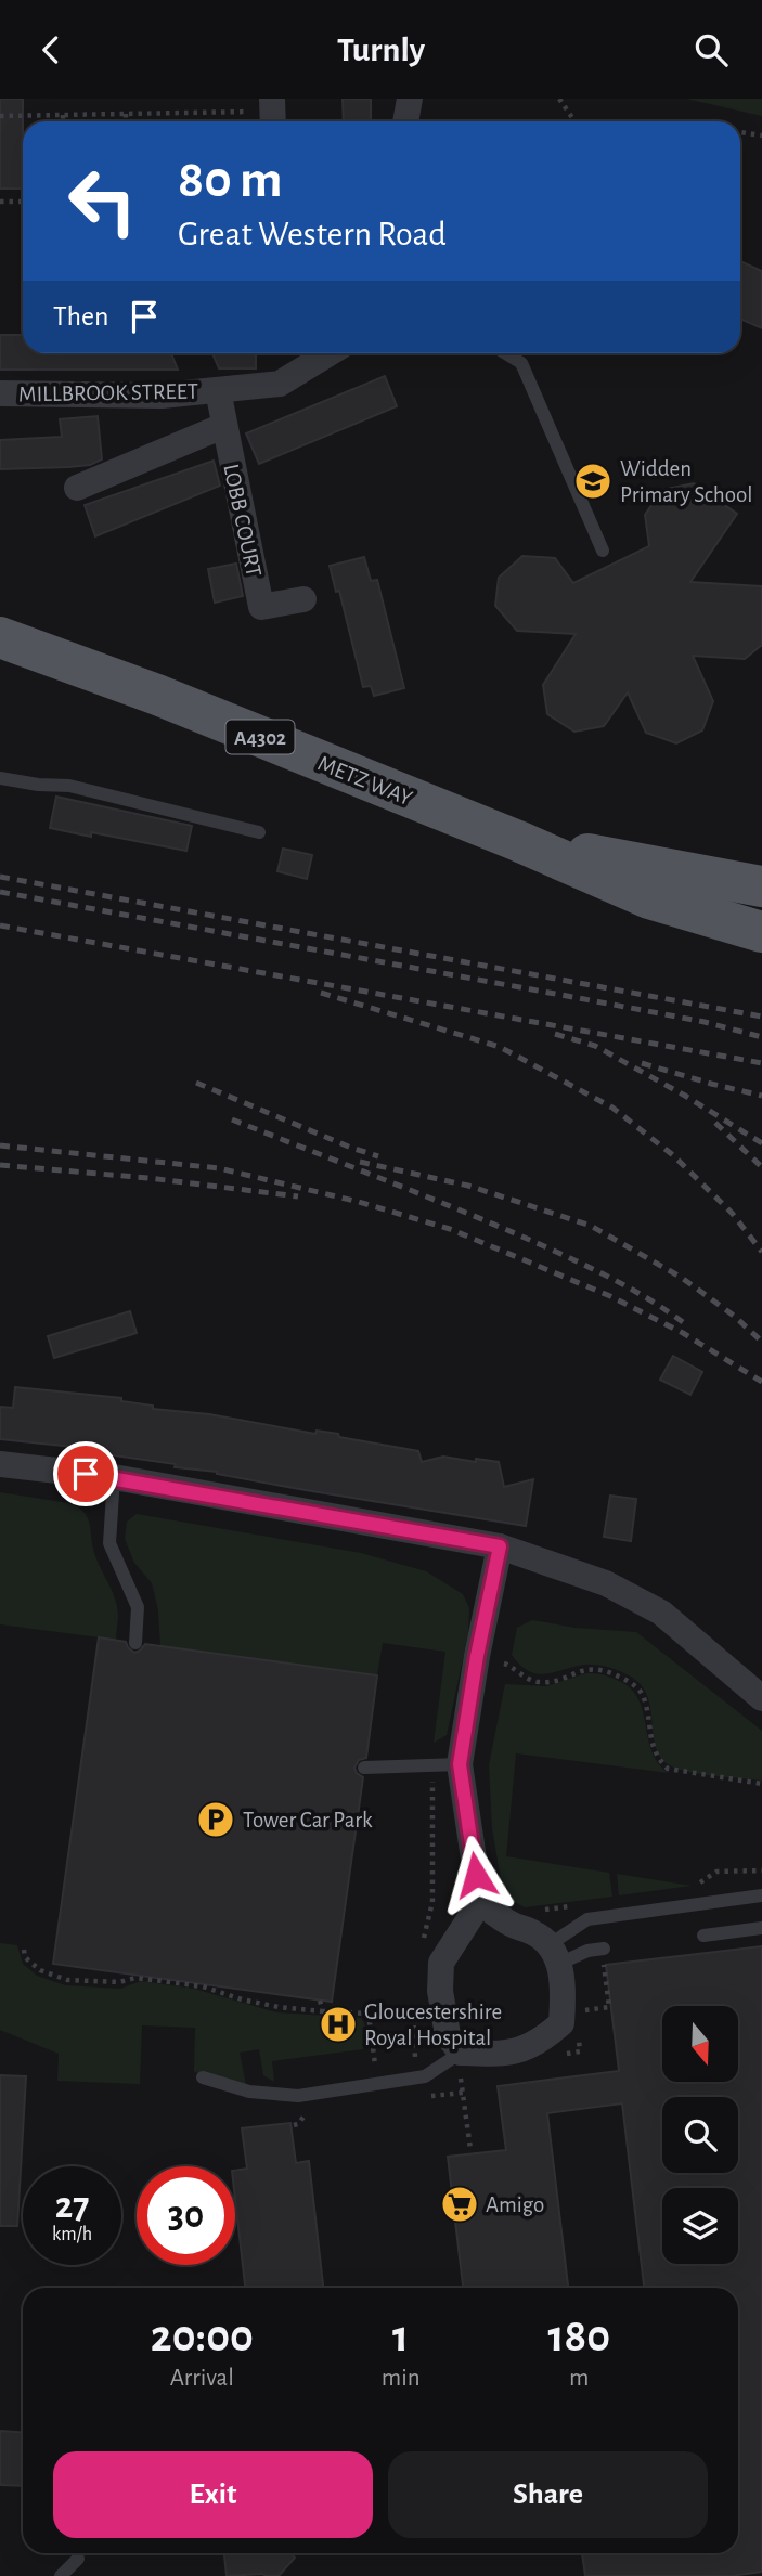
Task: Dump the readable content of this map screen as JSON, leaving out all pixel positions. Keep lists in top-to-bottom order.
{
  "streets": {
    "main road": ["A4302", "METZ WAY"],
    "street": ["MILLBROOK STREET", "LOBB COURT"]
  },
  "crossings": [
    ["MILLBROOK STREET", "LOBB COURT"]
  ],
  "places": {
    "school or university": ["Widden Primary School"],
    "parking": ["Tower Car Park"],
    "hospital": ["Gloucestershire Royal Hospital"],
    "supermarket": ["Amigo"]
  },
  "north": "bottom",
  "page": {
    "header": "Turnly",
    "turn": ["80 m", "Great Western Road"],
    "then": "Then",
    "speed": "27 km/h",
    "limit": "30",
    "eta": [
      "20:00",
      "Arrival",
      "1",
      "min",
      "180",
      "m"
    ],
    "buttons": ["Exit", "Share"]
  }
}
